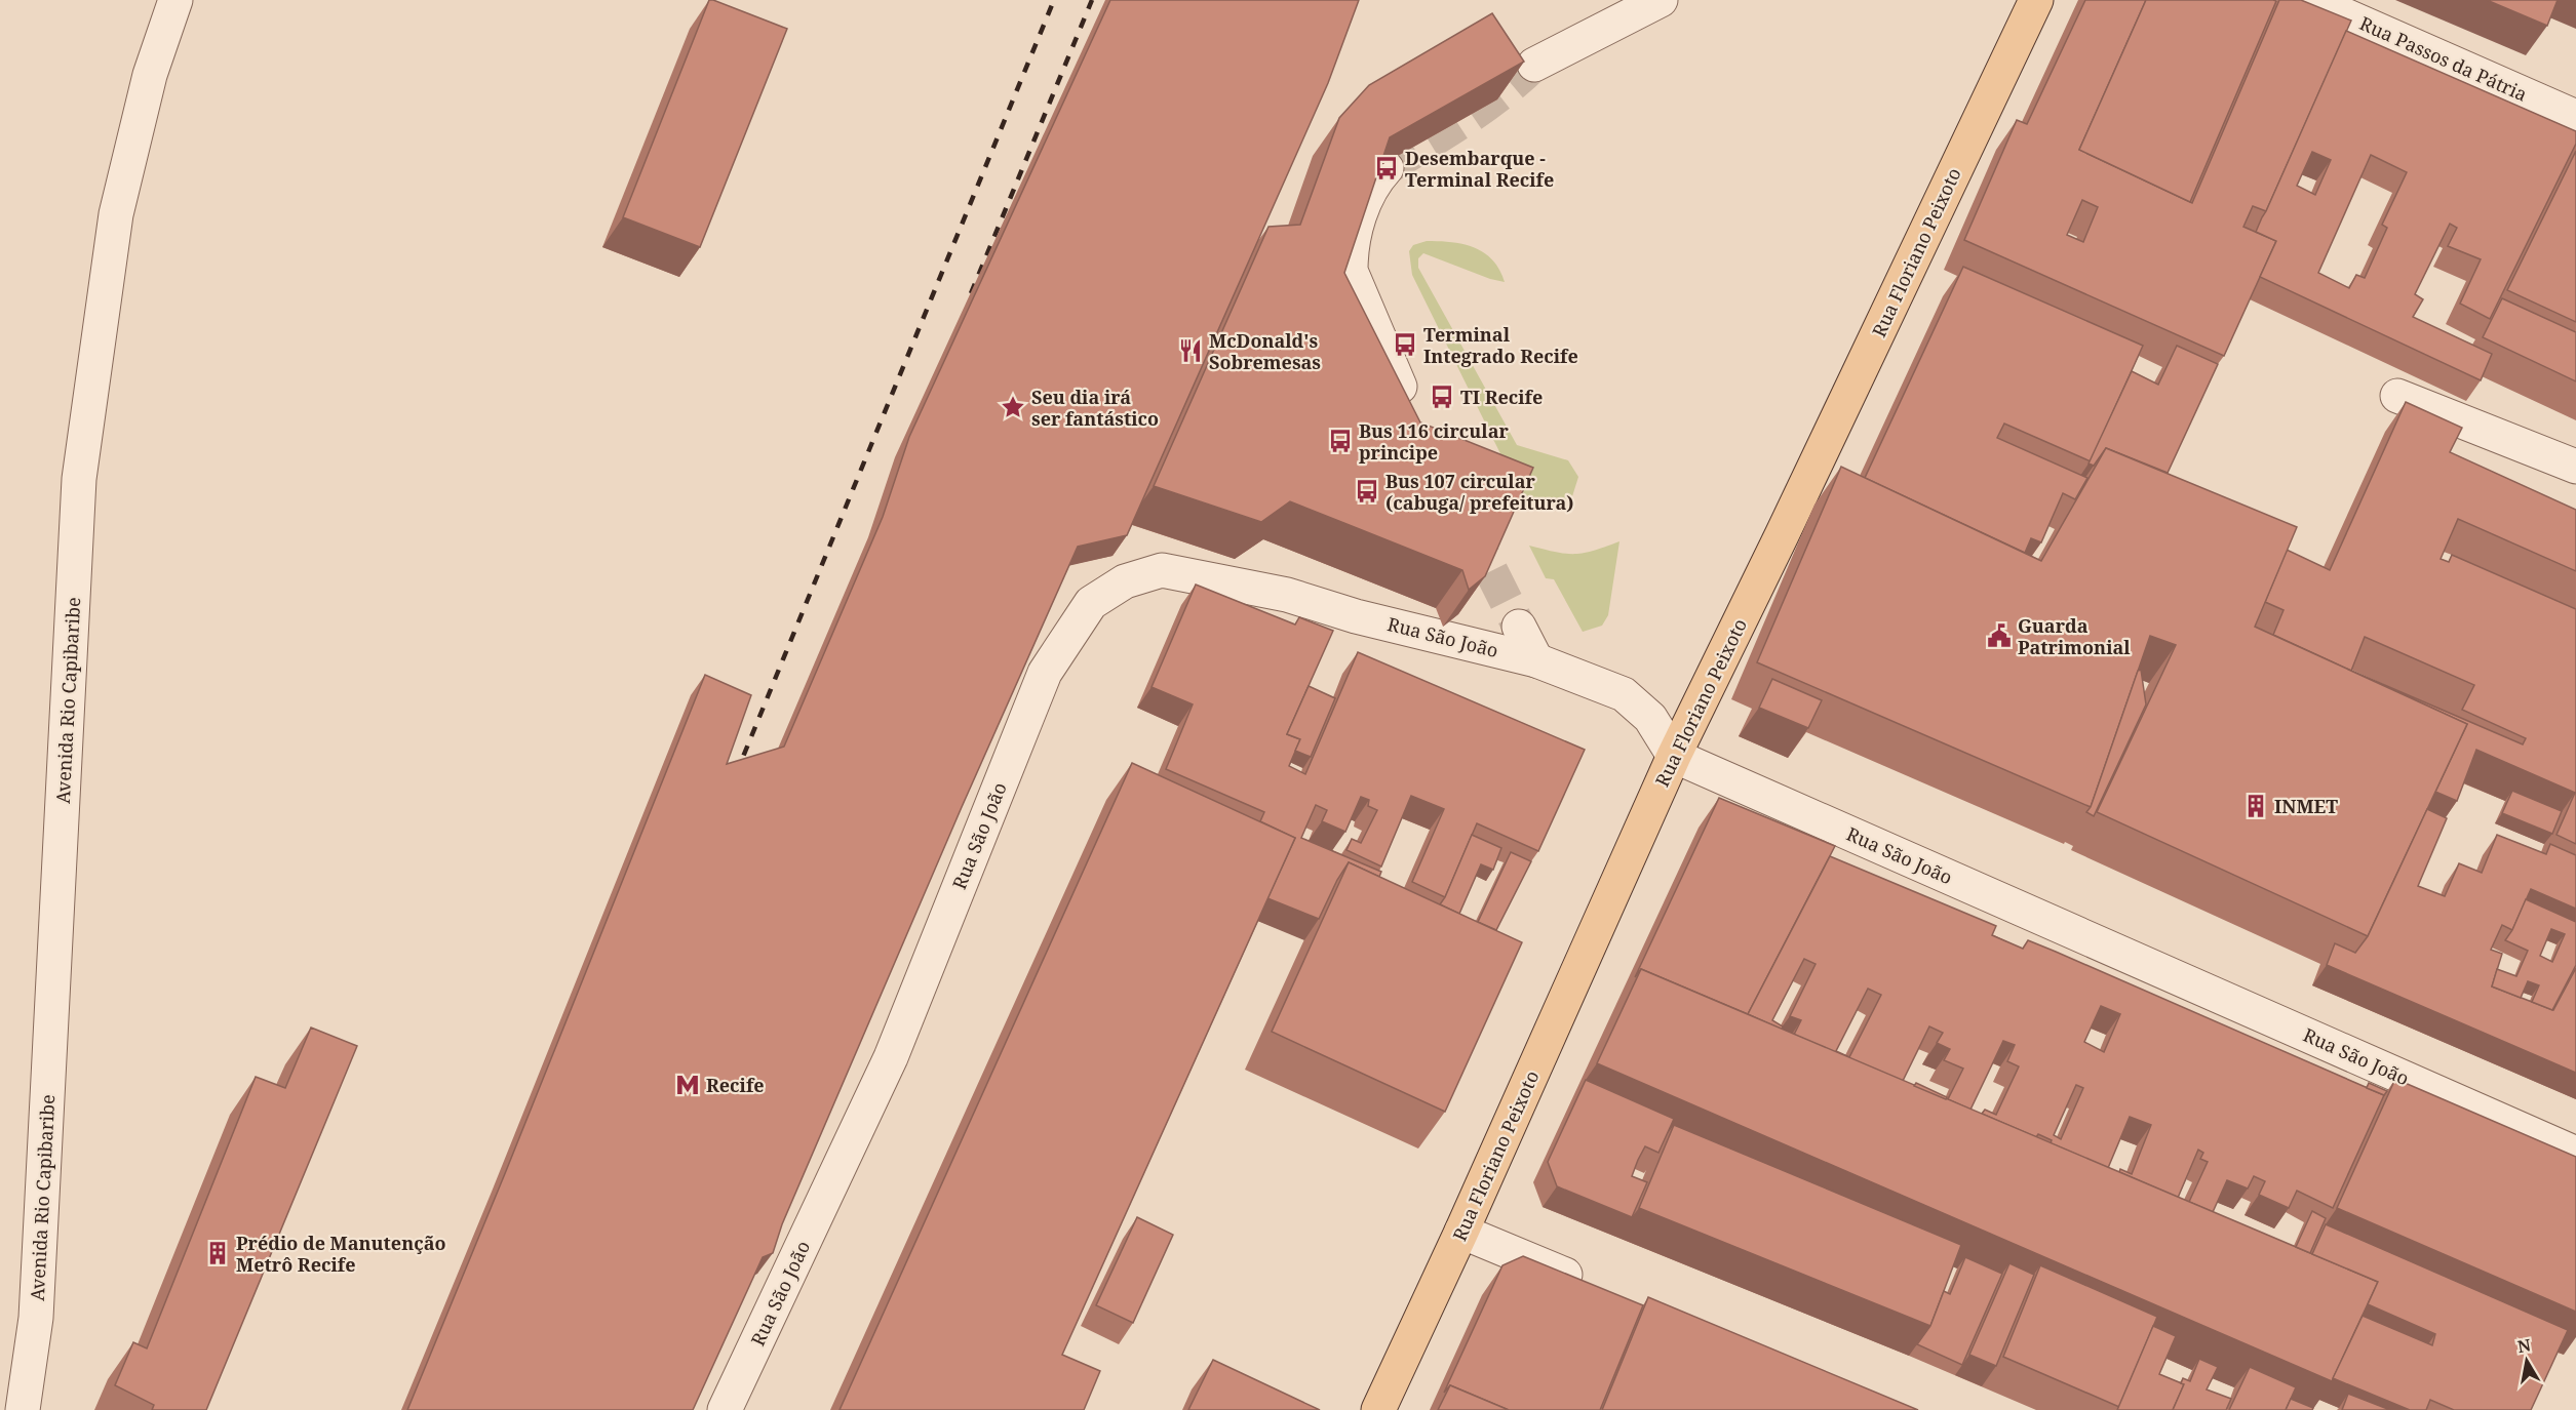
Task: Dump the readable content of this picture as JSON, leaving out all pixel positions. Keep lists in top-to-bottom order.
{
  "streets": {
    "main road": ["Rua Floriano Peixoto"],
    "street": ["Rua Passos da Pátria", "Rua São João", "Avenida Rio Capibaribe"]
  },
  "crossings": [
    ["Rua Floriano Peixoto", "Rua São João"]
  ],
  "places": {
    "bus stop": [
      "Desembarque - Terminal Recife",
      "Terminal Integrado Recife",
      "TI Recife",
      "Bus 116 circular principe",
      "Bus 107 circular (cabuga/ prefeitura)"
    ],
    "restaurant": ["McDonald's Sobremesas"],
    "place": ["Seu dia irá ser fantástico"],
    "public building": ["Guarda Patrimonial"],
    "building": ["INMET", "Prédio de Manutenção Metrô Recife"],
    "metro station": ["Recife"]
  },
  "north": "top"
}
